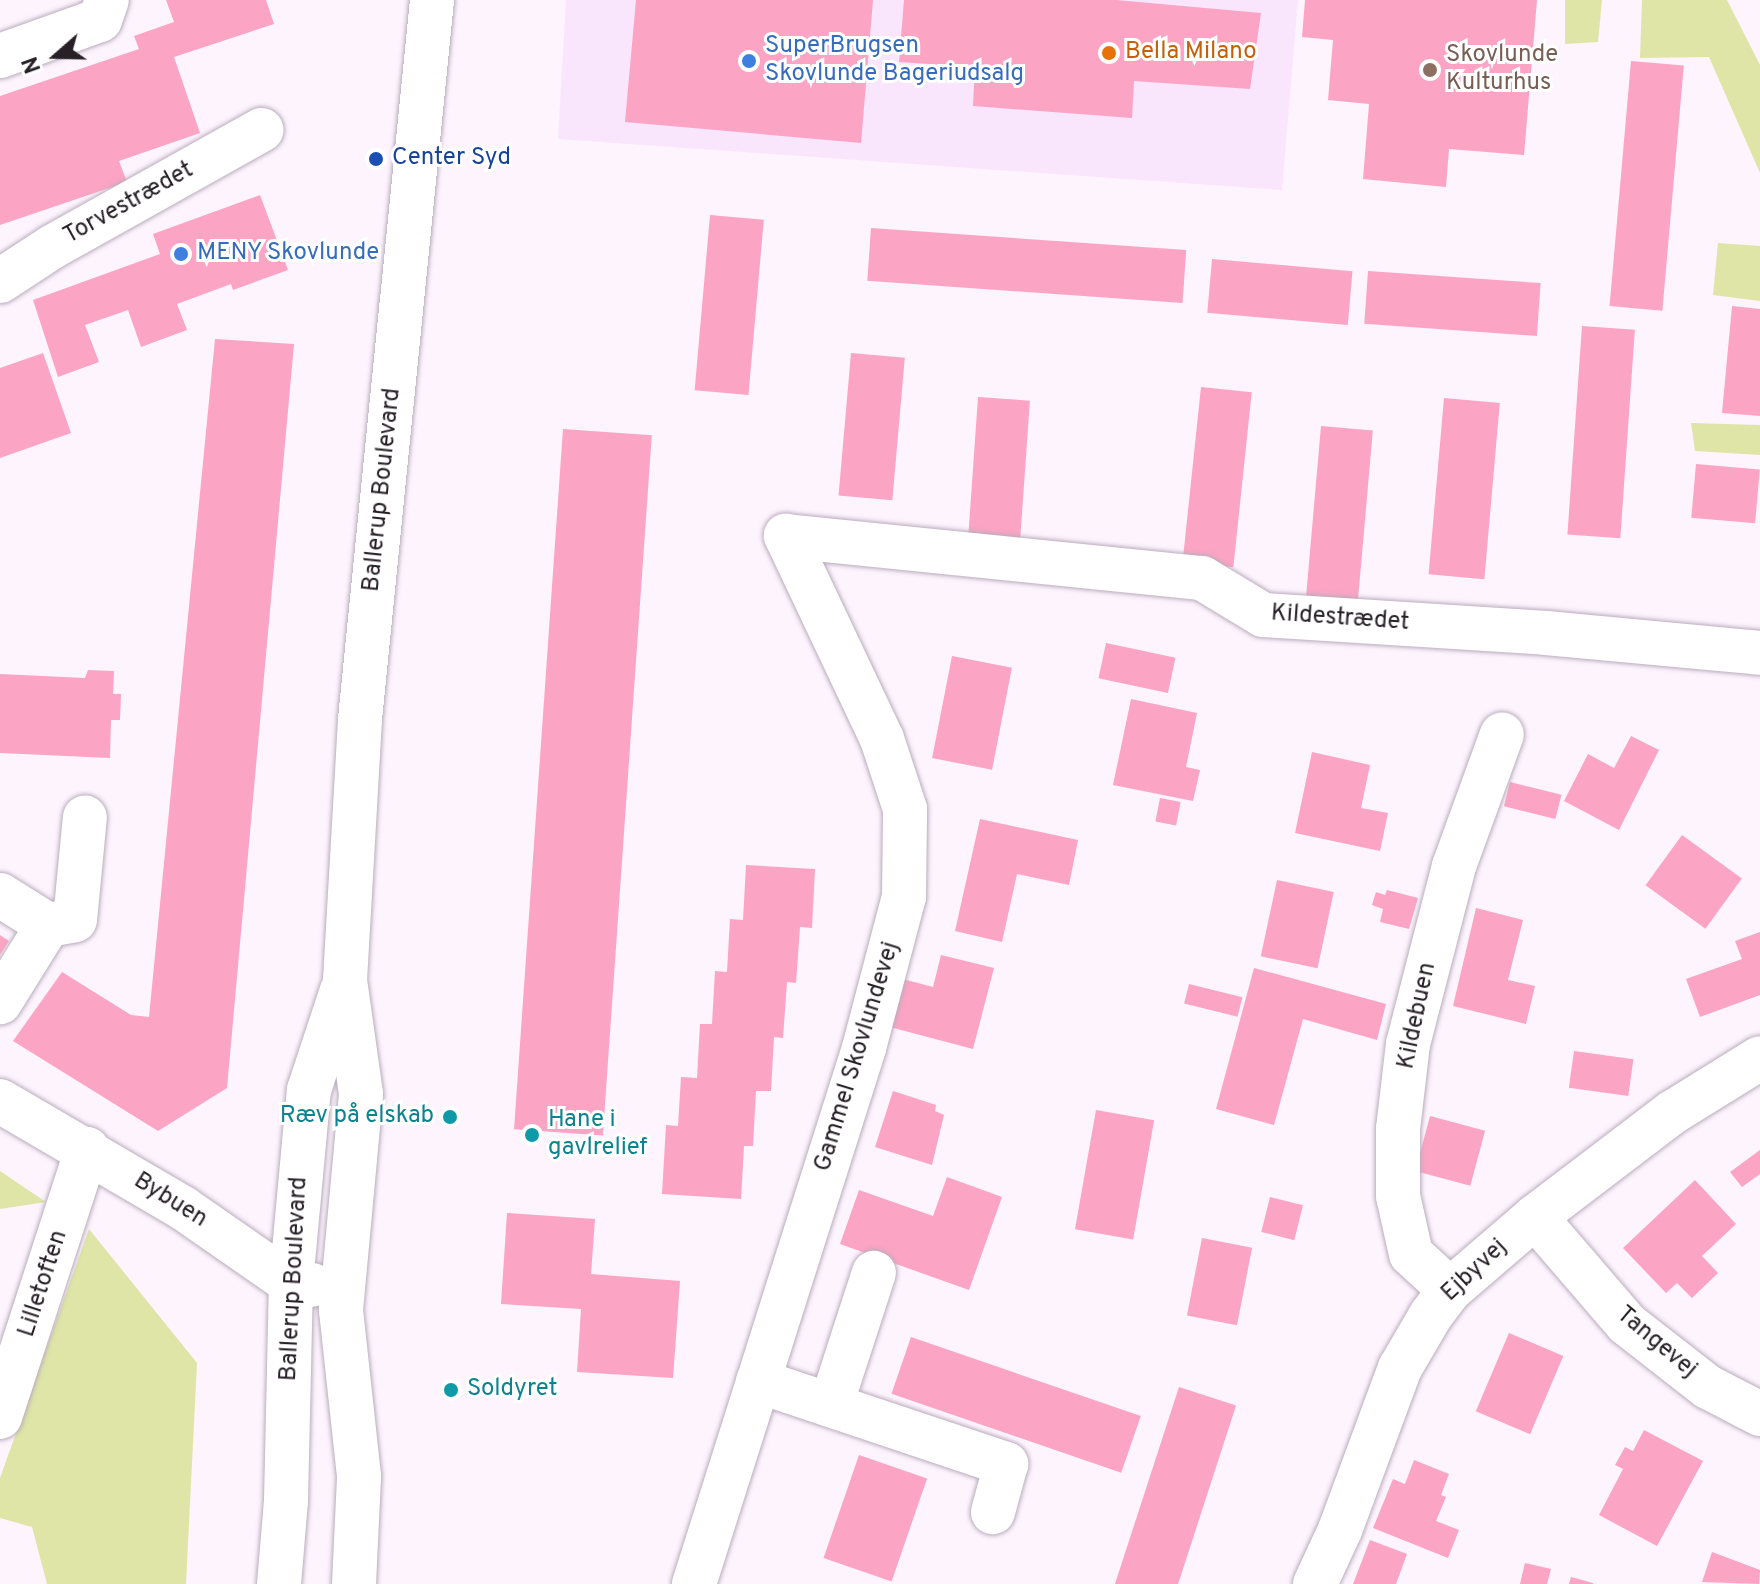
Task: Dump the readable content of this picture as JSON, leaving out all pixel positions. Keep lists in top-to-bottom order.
{
  "streets": {
    "street": [
      "Torvestrædet",
      "Ballerup Boulevard",
      "Kildestrædet",
      "Kildebuen",
      "Gammel Skovlundevej",
      "Bybuen",
      "Ejbyvej",
      "Lilletoften",
      "Tangevej"
    ]
  },
  "crossings": [
    ["Ballerup Boulevard", "Bybuen"],
    ["Kildestrædet", "Gammel Skovlundevej"],
    ["Kildebuen", "Ejbyvej"],
    ["Bybuen", "Lilletoften"],
    ["Ejbyvej", "Tangevej"]
  ],
  "places": [
    "Bella Milano",
    "SuperBrugsen Skovlunde Bageriudsalg",
    "Skovlunde Kulturhus",
    "Center Syd",
    "MENY Skovlunde",
    "Ræv på elskab",
    "Hane i gavlrelief",
    "Soldyret"
  ],
  "north": "left"
}
